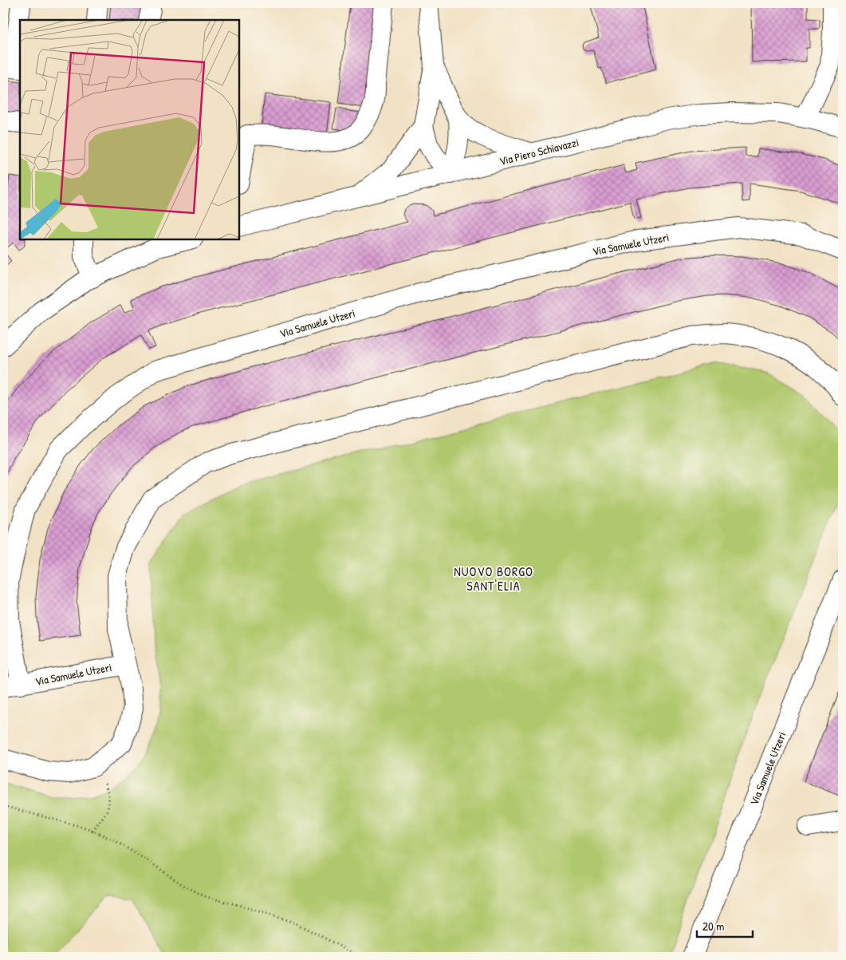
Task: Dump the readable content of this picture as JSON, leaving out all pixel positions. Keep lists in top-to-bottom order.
{
  "streets": {
    "street": ["Via Piero Schiavazzi", "Via Samuele Utzeri"]
  },
  "districts": ["NUOVO BORGO SANT'ELIA"],
  "scale_bar": "20 m"
}
